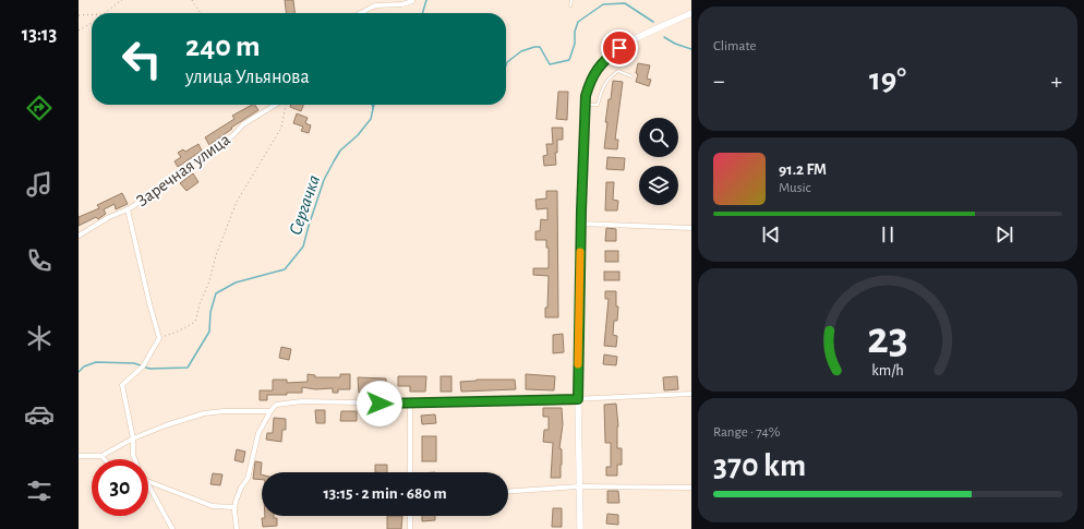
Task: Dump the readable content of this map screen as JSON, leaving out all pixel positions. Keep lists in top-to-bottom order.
{
  "streets": {
    "street": ["Заречная улица"]
  },
  "water": ["Сергачка"],
  "page": {
    "tabs": "13:13",
    "tile": [
      "Climate",
      ["Range · 74%", "370 km"]
    ],
    "turn": ["240 m", "улица Ульянова"],
    "heat": ["−", "19°", "+"],
    "song": ["91.2 FM", "Music"],
    "limit": "30",
    "trip": "13:15 · 2 min · 680 m",
    "gauge": ["23", "km/h"]
  }
}
